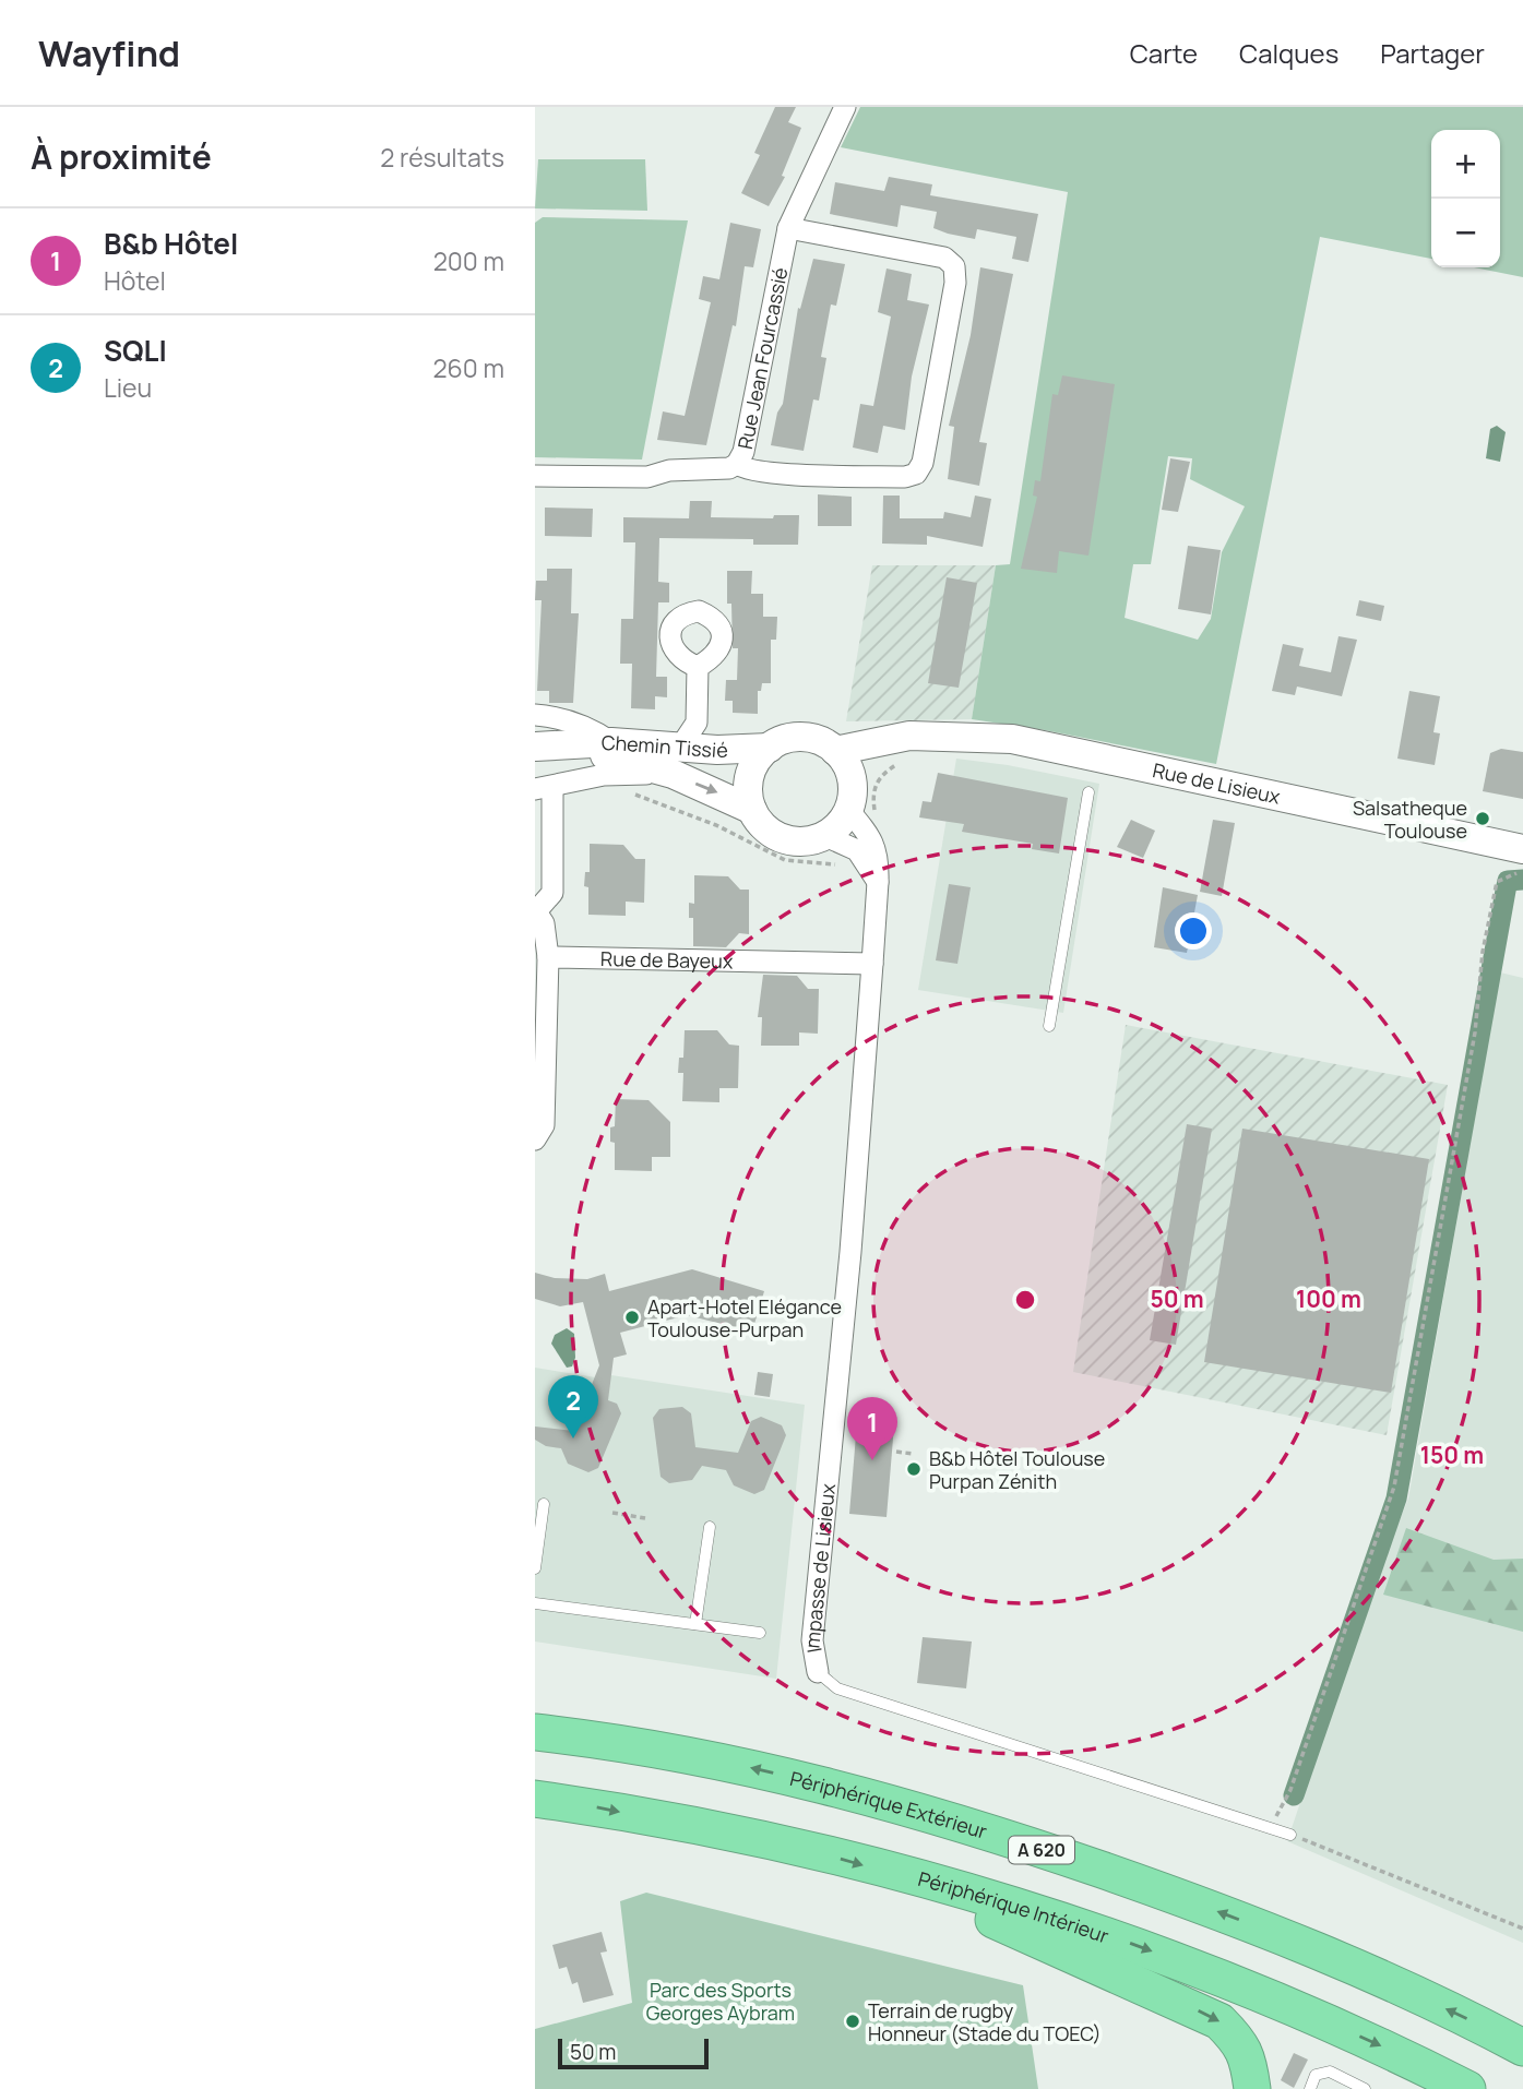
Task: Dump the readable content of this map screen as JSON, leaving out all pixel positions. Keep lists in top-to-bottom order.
{
  "streets": {
    "highway": ["Périphérique Extérieur", "A 620", "Périphérique Intérieur"],
    "street": [
      "Rue Jean Fourcassié",
      "Chemin Tissié",
      "Rue de Lisieux",
      "Rue de Bayeux",
      "Impasse de Lisieux"
    ]
  },
  "crossings": [
    ["Chemin Tissié", "Rue de Lisieux"],
    ["Rue de Bayeux", "Impasse de Lisieux"]
  ],
  "parks": ["Parc des Sports Georges Aybram"],
  "places": [
    "Salsatheque Toulouse",
    "Apart-Hotel Elégance Toulouse-Purpan",
    "B&b Hôtel Toulouse Purpan Zénith",
    "Terrain de rugby Honneur (Stade du TOEC)"
  ],
  "scale_bar": "50 m",
  "page": {
    "header": "Wayfind",
    "nav": ["Carte", "Calques", "Partager"],
    "heading": ["À proximité", "2 résultats"],
    "map_buttons": ["+", "−"],
    "list": [
      {
        "mark": "1",
        "name": "B&b Hôtel",
        "note": "Hôtel",
        "value": "200 m"
      },
      {
        "mark": "2",
        "name": "SQLI",
        "note": "Lieu",
        "value": "260 m"
      }
    ],
    "pins": ["2", "1"],
    "scale": "50 m"
  },
  "rings": ["50 m", "100 m", "150 m"]
}
